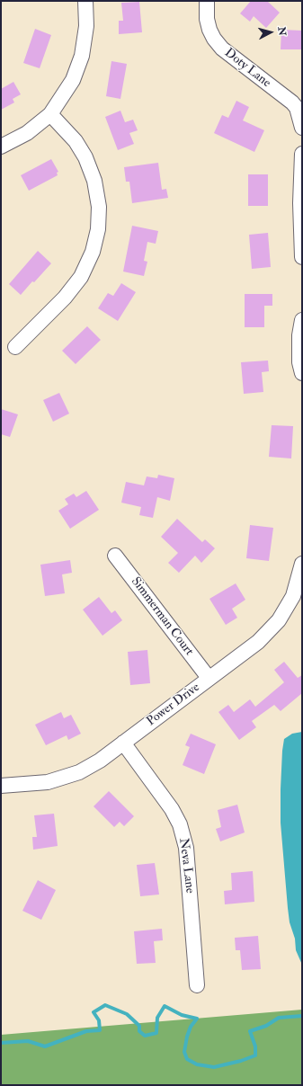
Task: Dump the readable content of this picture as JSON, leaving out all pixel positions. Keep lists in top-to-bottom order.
{
  "streets": {
    "street": [
      "Doty Lane",
      "Simmerman Court",
      "Power Drive",
      "Neva Lane"
    ]
  },
  "crossings": [
    ["Simmerman Court", "Power Drive"],
    ["Power Drive", "Neva Lane"]
  ],
  "north": "right"
}
